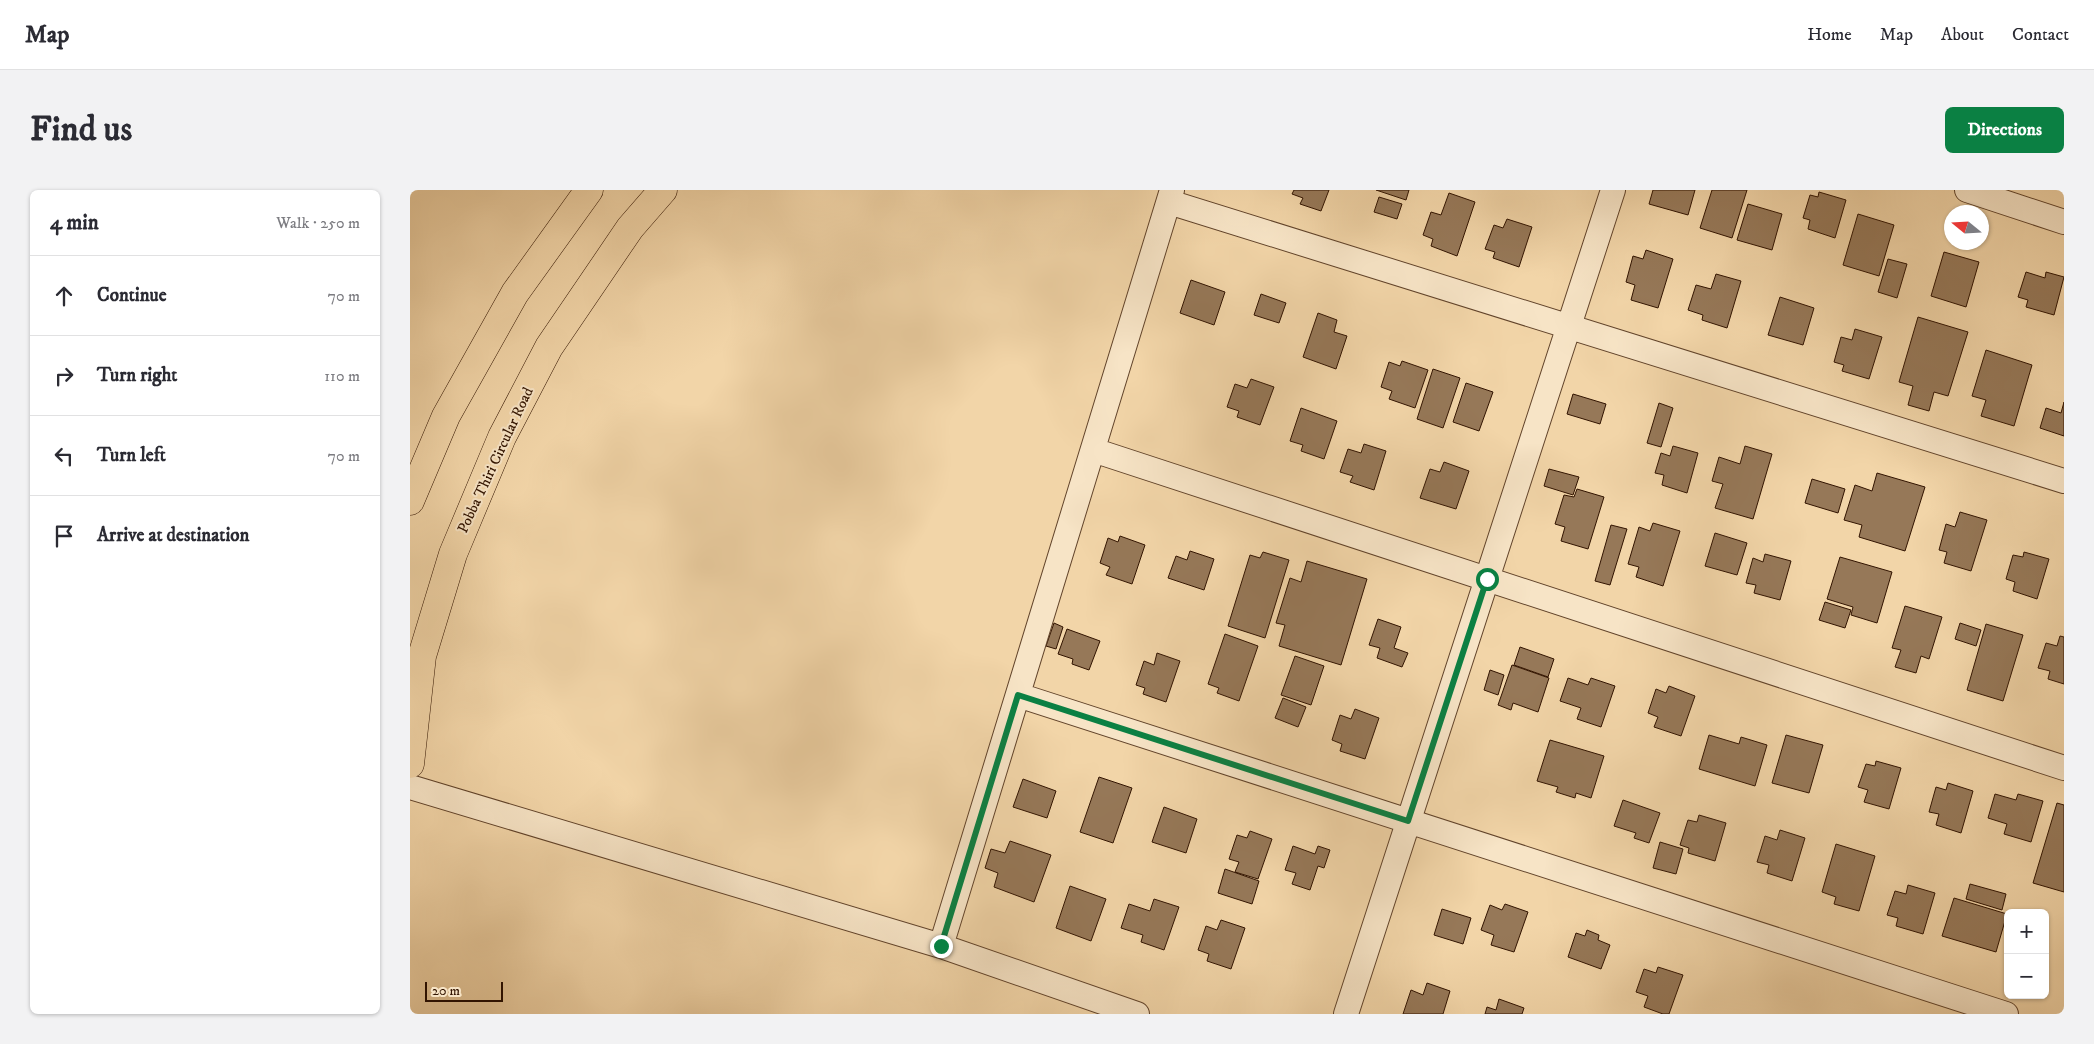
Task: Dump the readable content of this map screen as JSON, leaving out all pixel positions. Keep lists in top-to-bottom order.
{
  "streets": {
    "main road": ["Pobba Thiri Circular Road"]
  },
  "scale_bar": "20 m",
  "north": "left",
  "page": {
    "header": "Map",
    "nav": [
      "Home",
      "Map",
      "About",
      "Contact"
    ],
    "buttons": "Directions",
    "title": "Find us",
    "heading": ["4 min", "Walk · 250 m"],
    "list": [
      ["Continue", "70 m"],
      ["Turn right", "110 m"],
      ["Turn left", "70 m"],
      "Arrive at destination"
    ],
    "map_buttons": ["+", "−"],
    "scale": "20 m"
  }
}
